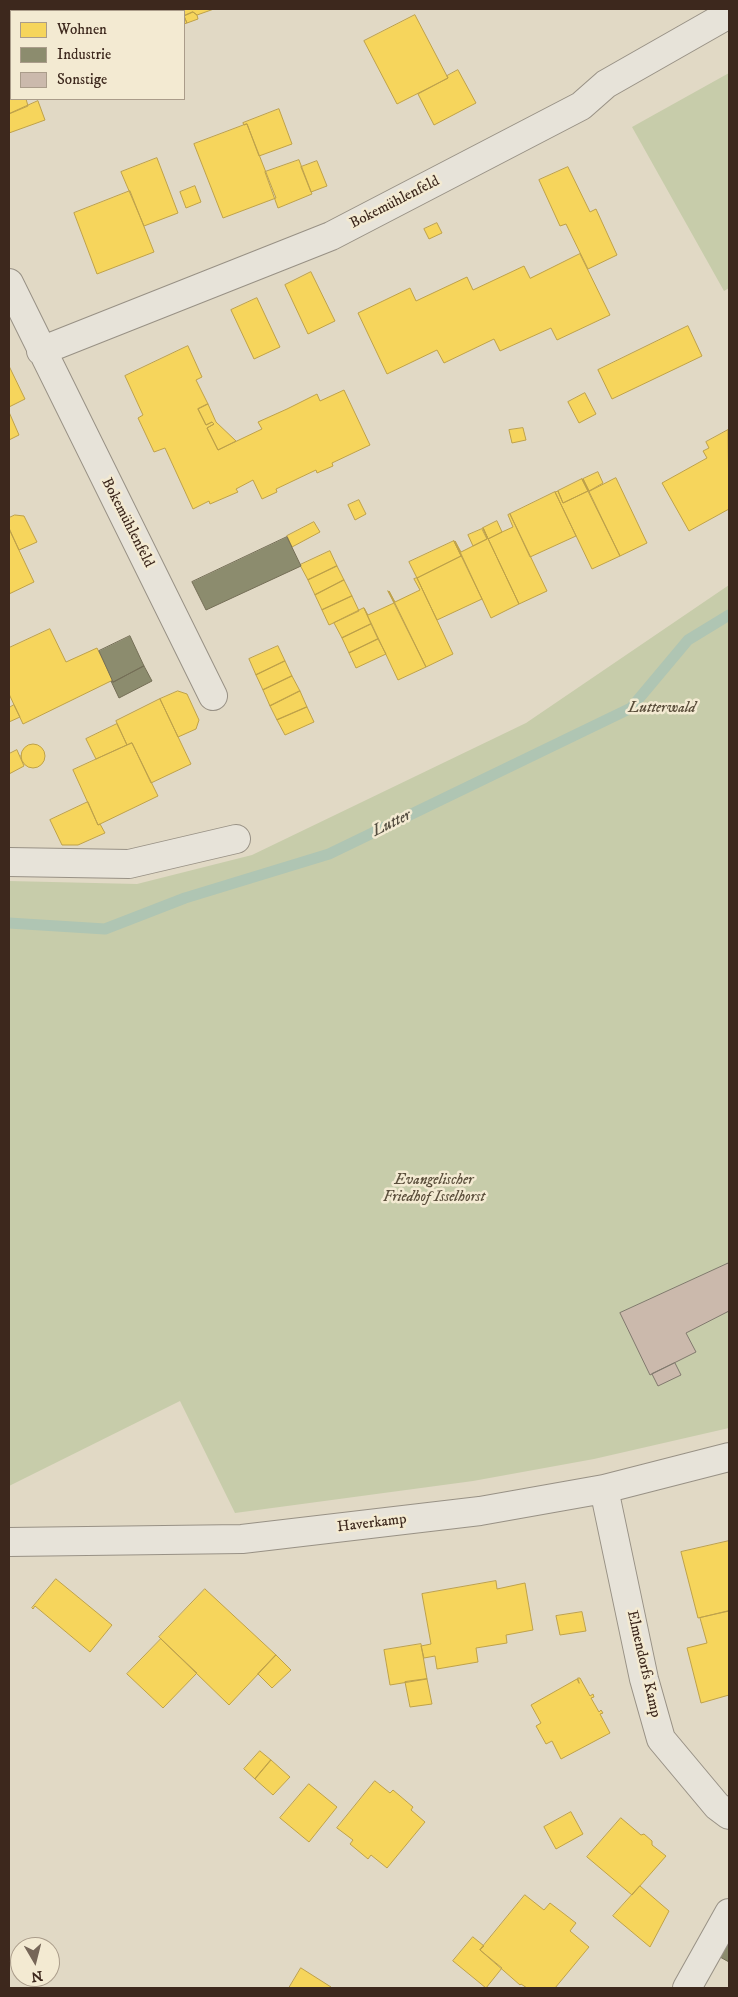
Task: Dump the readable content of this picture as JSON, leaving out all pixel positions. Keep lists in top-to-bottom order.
{
  "streets": {
    "street": ["Bokemühlenfeld", "Haverkamp", "Elmendorfs Kamp"]
  },
  "crossings": [
    ["Haverkamp", "Elmendorfs Kamp"]
  ],
  "water": ["Lutter"],
  "parks": ["Lutterwald", "Evangelischer Friedhof Isselhorst"],
  "legend": ["Wohnen", "Industrie", "Sonstige"],
  "north": "bottom"
}
